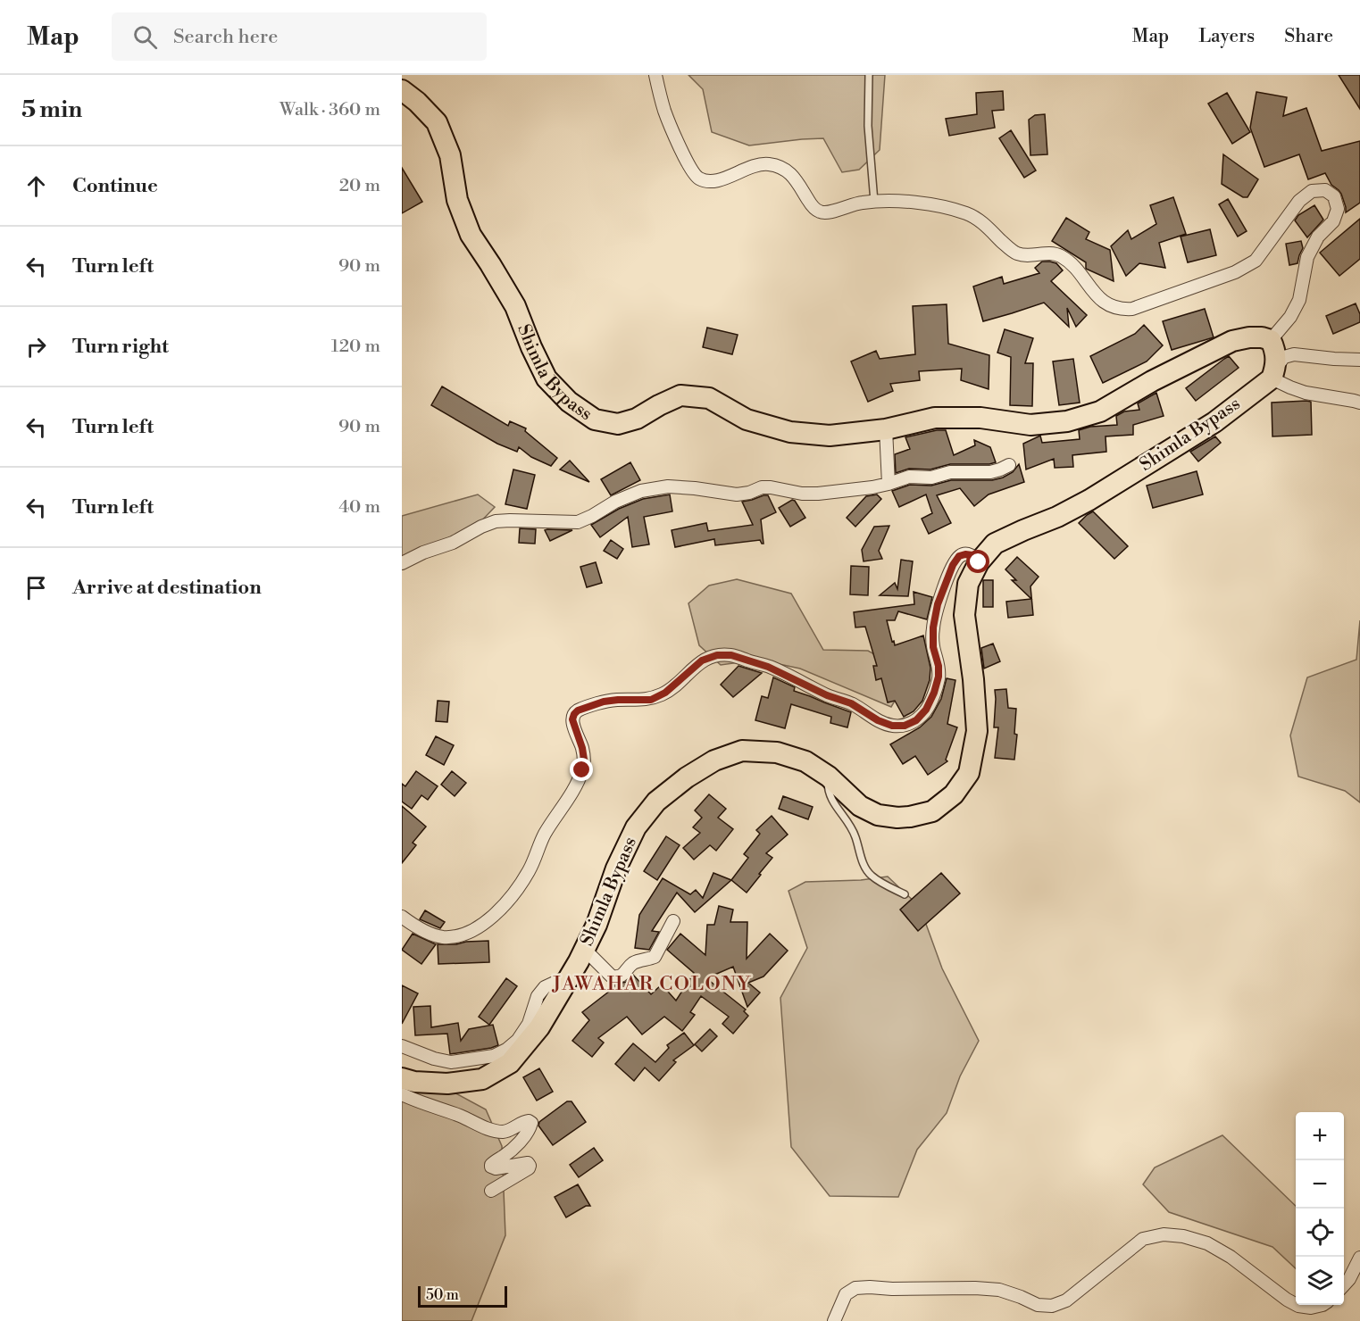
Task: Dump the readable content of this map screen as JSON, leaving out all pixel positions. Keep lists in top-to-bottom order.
{
  "streets": {
    "highway": ["Shimla Bypass"]
  },
  "districts": ["JAWAHAR COLONY"],
  "scale_bar": "50 m",
  "page": {
    "header": "Map",
    "search": "Search here",
    "nav": ["Map", "Layers", "Share"],
    "heading": ["5 min", "Walk · 360 m"],
    "list": [
      ["Continue", "20 m"],
      ["Turn left", "90 m"],
      ["Turn right", "120 m"],
      ["Turn left", "90 m"],
      ["Turn left", "40 m"],
      "Arrive at destination"
    ],
    "map_buttons": ["+", "−"],
    "scale": "50 m"
  }
}
